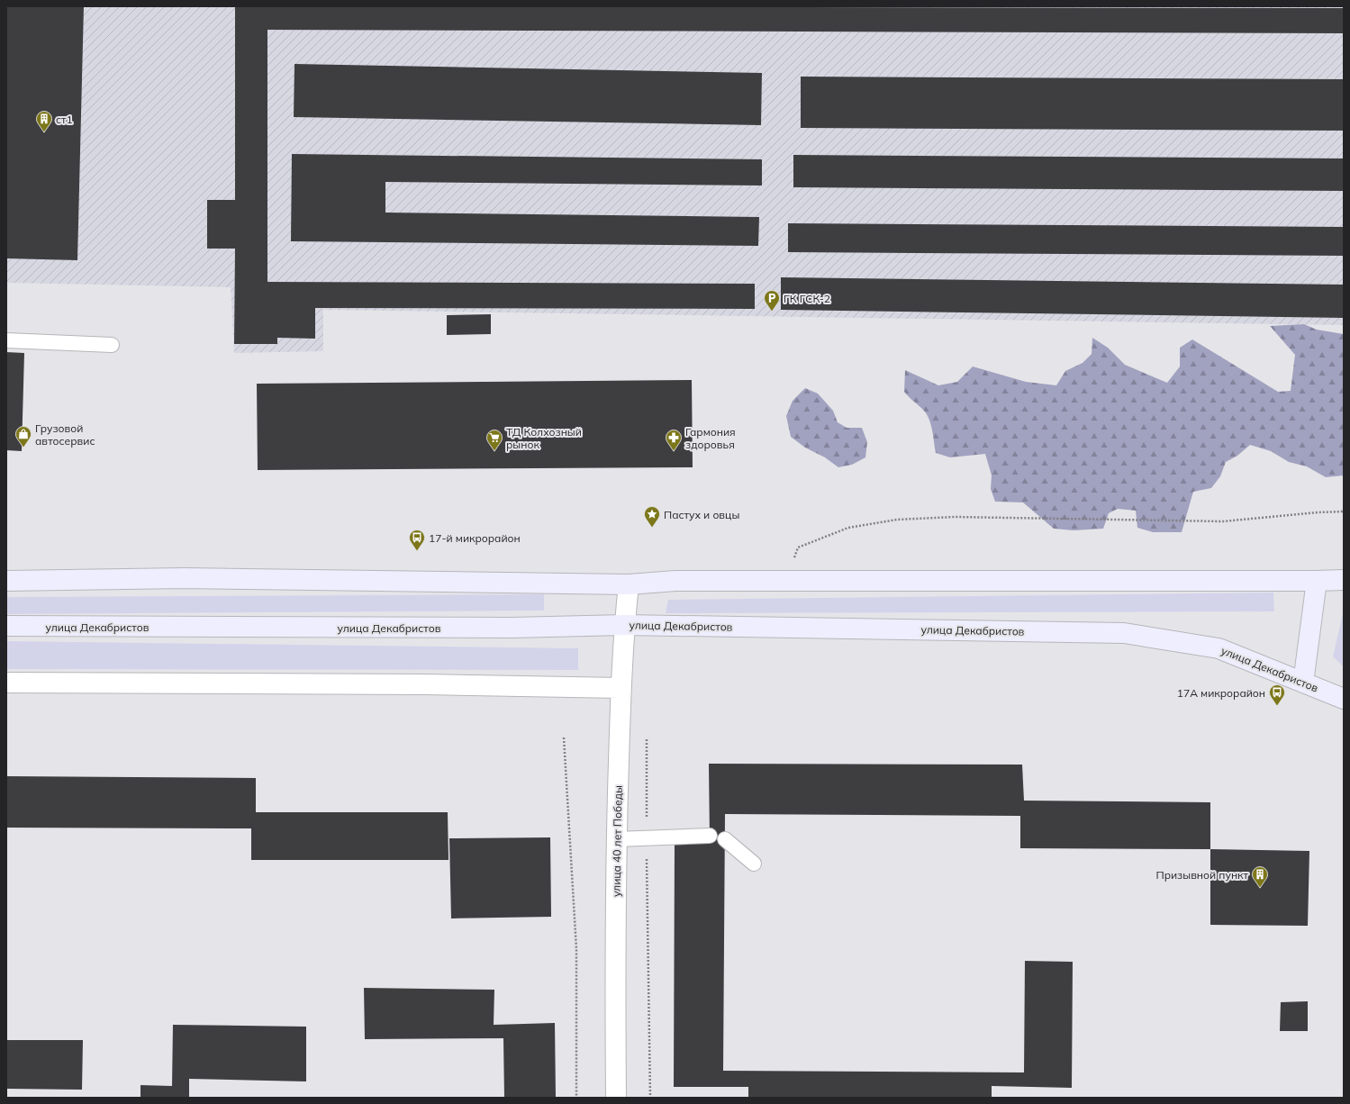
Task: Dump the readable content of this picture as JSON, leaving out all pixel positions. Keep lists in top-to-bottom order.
{
  "streets": {
    "street": ["улица Декабристов", "улица 40 лет Победы"]
  },
  "crossings": [
    ["улица Декабристов", "улица 40 лет Победы"]
  ],
  "places": {
    "building": ["ст1", "Призывной пункт"],
    "parking": ["ГК ГСК-2"],
    "shop": ["Грузовой автосервис"],
    "supermarket": ["ТД Колхозный рынок"],
    "pharmacy": ["Гармония здоровья"],
    "place": ["Пастух и овцы"],
    "bus stop": ["17-й микрорайон", "17А микрорайон"]
  }
}
